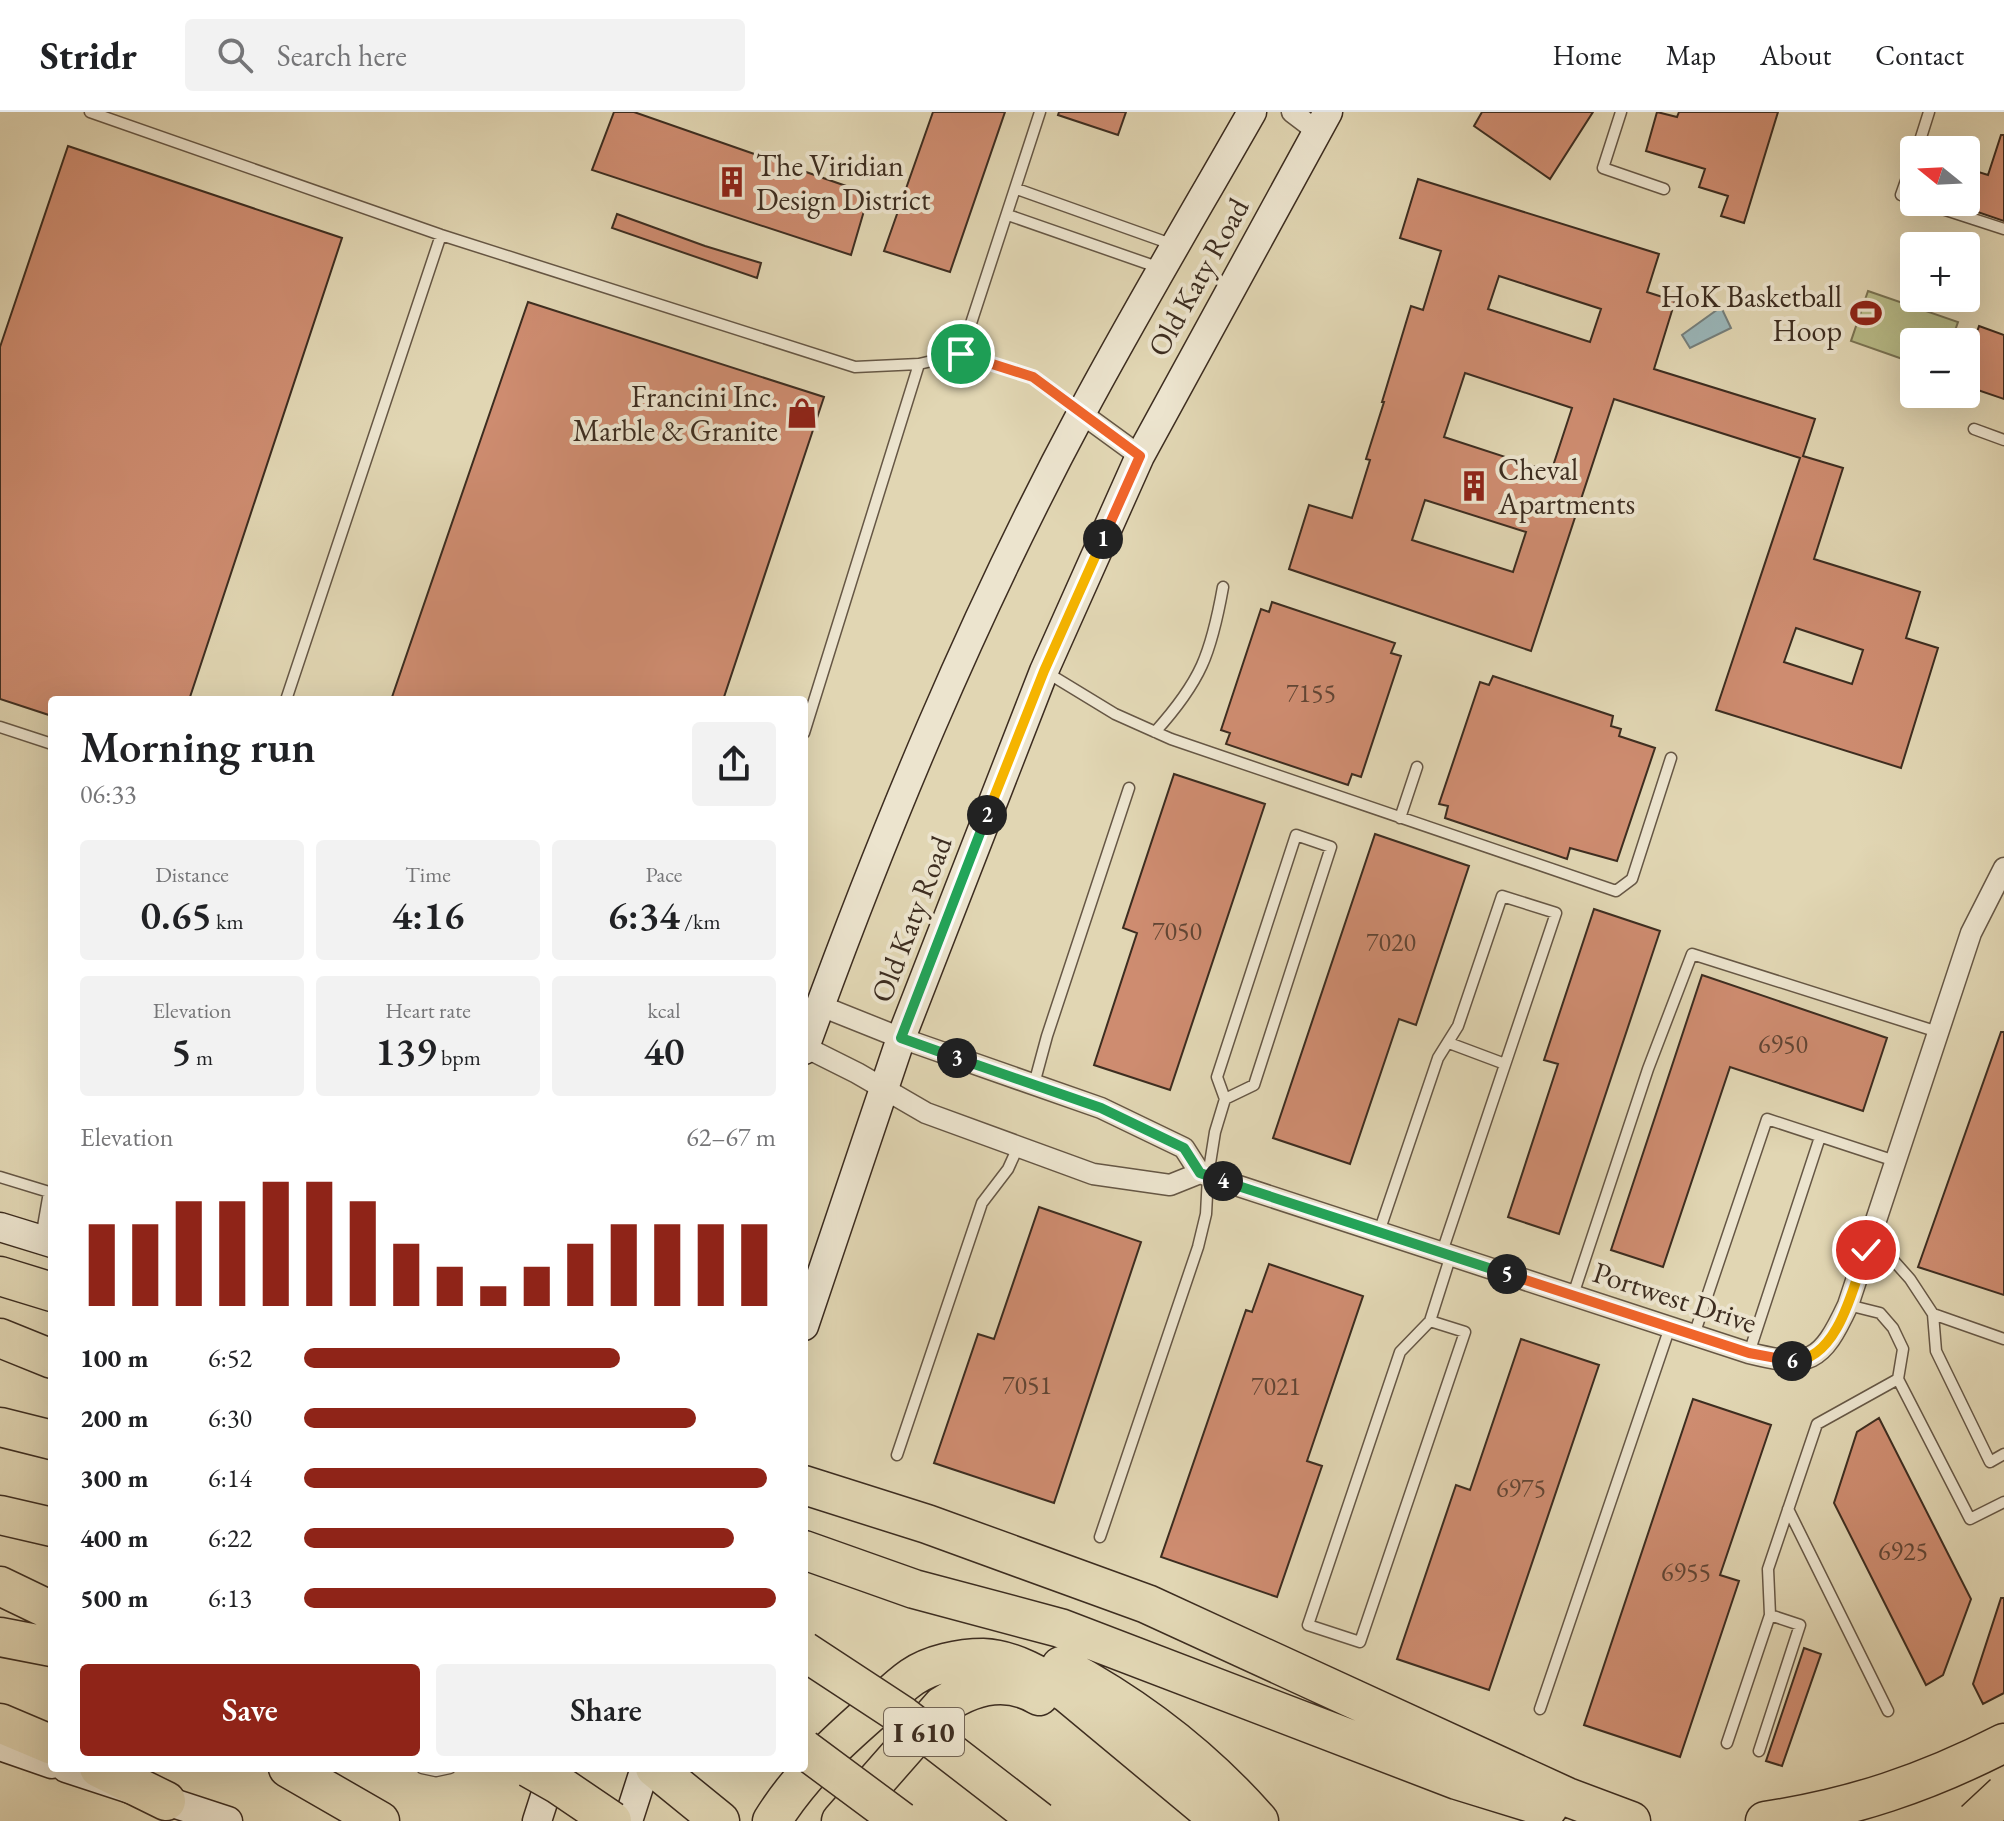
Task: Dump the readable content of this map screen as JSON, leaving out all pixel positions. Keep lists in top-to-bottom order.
{
  "streets": {
    "highway": ["I 610"],
    "main road": ["Old Katy Road"],
    "street": ["Portwest Drive"]
  },
  "places": {
    "building": ["The Viridian Design District", "Cheval Apartments"],
    "sports": ["HoK Basketball Hoop"],
    "shop": ["Francini Inc. Marble & Granite"]
  },
  "house_numbers": [
    "7155",
    "7050",
    "7020",
    "6950",
    "7051",
    "7021",
    "6975",
    "6925",
    "6955"
  ],
  "north": "left",
  "page": {
    "header": "Stridr",
    "search": "Search here",
    "nav": [
      "Home",
      "Map",
      "About",
      "Contact"
    ],
    "map_buttons": ["+", "−"],
    "pins": [
      "1",
      "2",
      "3",
      "4",
      "5",
      "6"
    ],
    "heading": ["Morning run", "06:33"],
    "stats": [
      ["Distance", "0.65 km"],
      ["Time", "4:16"],
      ["Pace", "6:34 /km"],
      ["Elevation", "5 m"],
      ["Heart rate", "139 bpm"],
      ["kcal", "40"]
    ],
    "chart": ["Elevation", "62–67 m"],
    "list": [
      {
        "name": "100 m",
        "note": "6:52"
      },
      {
        "name": "200 m",
        "note": "6:30"
      },
      {
        "name": "300 m",
        "note": "6:14"
      },
      {
        "name": "400 m",
        "note": "6:22"
      },
      {
        "name": "500 m",
        "note": "6:13"
      }
    ],
    "buttons": ["Save", "Share"]
  }
}
